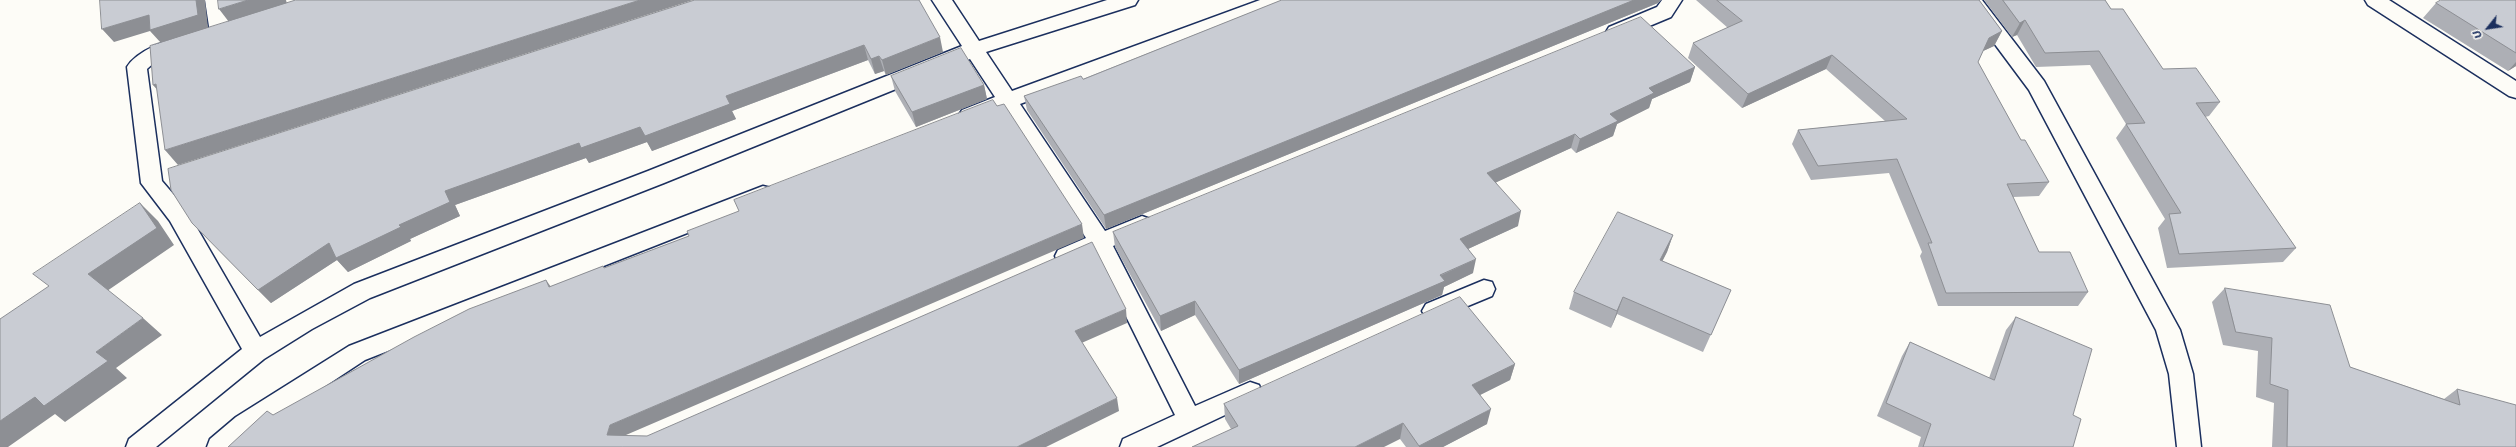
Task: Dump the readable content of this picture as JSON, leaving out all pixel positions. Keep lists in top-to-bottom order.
{
  "north": "bottom left"
}
